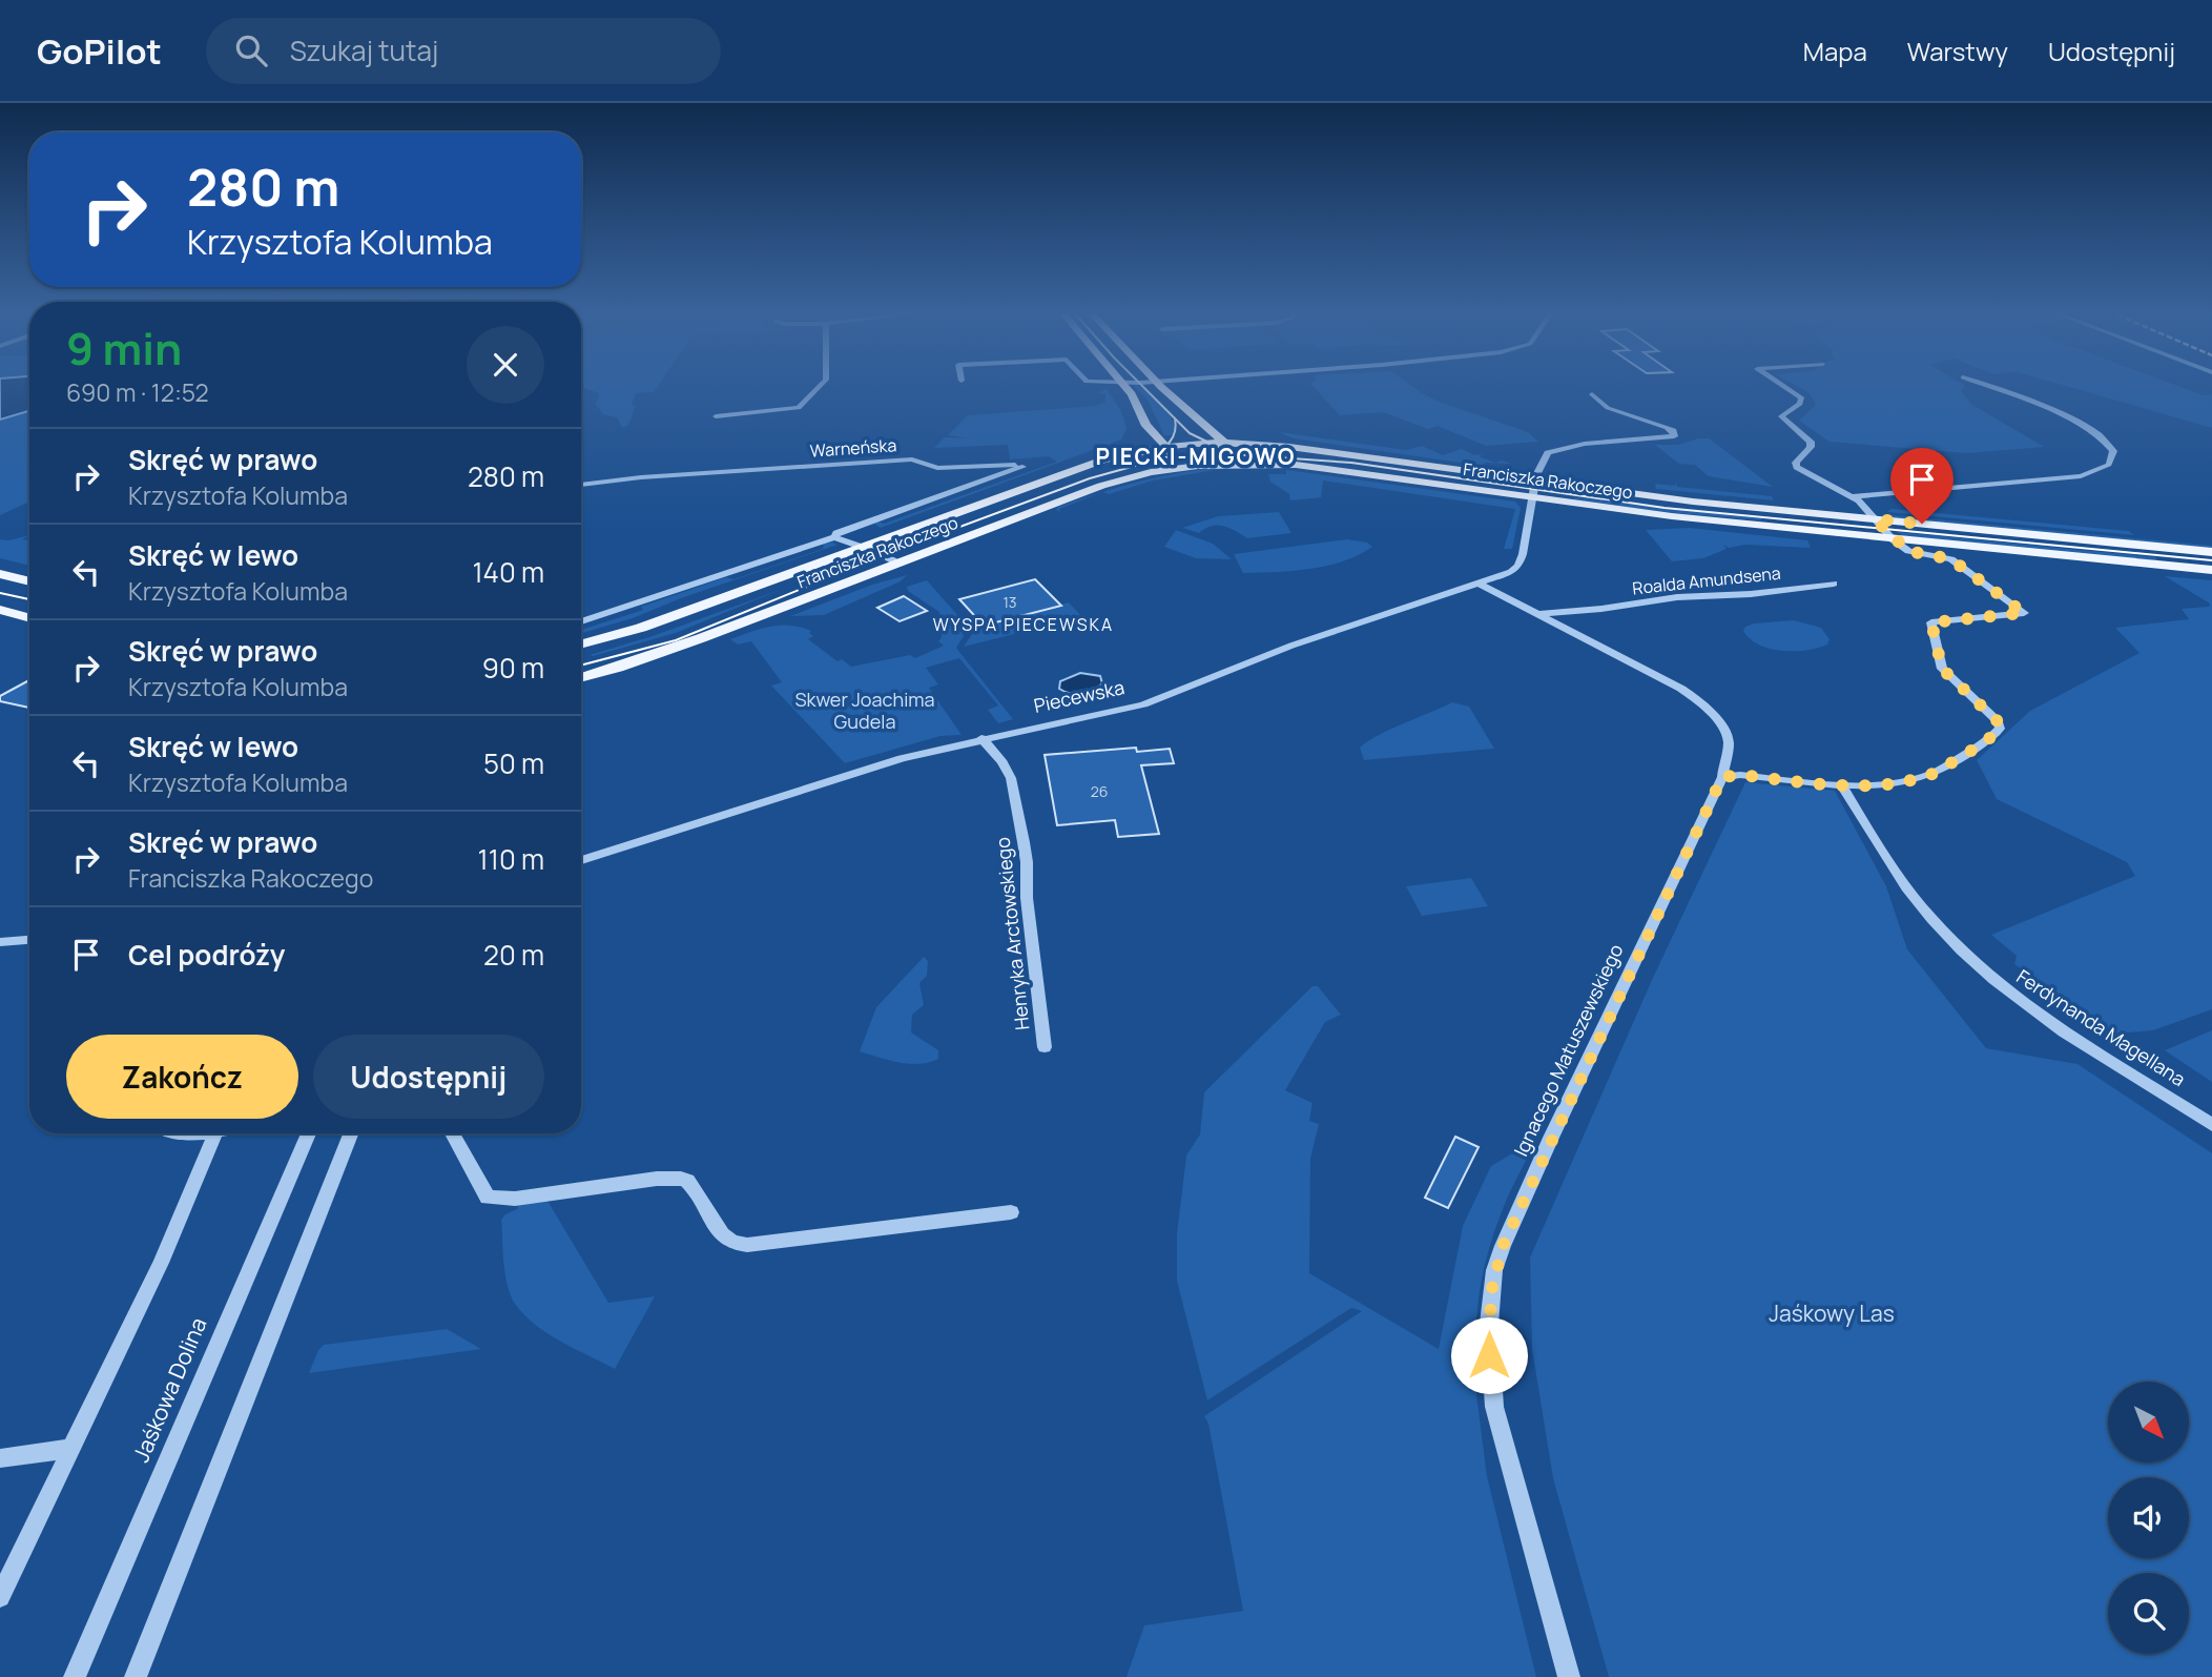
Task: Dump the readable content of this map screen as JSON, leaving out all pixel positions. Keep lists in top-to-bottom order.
{
  "streets": {
    "main road": ["Franciszka Rakoczego"],
    "street": [
      "Warneńska",
      "Roalda Amundsena",
      "Piecewska",
      "Henryka Arctowskiego",
      "Ferdynanda Magellana",
      "Ignacego Matuszewskiego",
      "Jaśkowa Dolina"
    ]
  },
  "crossings": [
    ["Franciszka Rakoczego", "Piecewska"],
    ["Roalda Amundsena", "Ignacego Matuszewskiego"],
    ["Piecewska", "Henryka Arctowskiego"],
    ["Piecewska", "Ignacego Matuszewskiego"]
  ],
  "districts": ["PIECKI-MIGOWO", "WYSPA PIECEWSKA"],
  "parks": ["Skwer Joachima Gudela", "Jaśkowy Las"],
  "house_numbers": ["13", "26"],
  "north": "bottom right",
  "page": {
    "header": "GoPilot",
    "search": "Szukaj tutaj",
    "nav": ["Mapa", "Warstwy", "Udostępnij"],
    "turn": ["280 m", "Krzysztofa Kolumba"],
    "heading": ["9 min", "690 m · 12:52"],
    "list": [
      {
        "name": "Skręć w prawo",
        "note": "Krzysztofa Kolumba",
        "value": "280 m"
      },
      {
        "name": "Skręć w lewo",
        "note": "Krzysztofa Kolumba",
        "value": "140 m"
      },
      {
        "name": "Skręć w prawo",
        "note": "Krzysztofa Kolumba",
        "value": "90 m"
      },
      {
        "name": "Skręć w lewo",
        "note": "Krzysztofa Kolumba",
        "value": "50 m"
      },
      {
        "name": "Skręć w prawo",
        "note": "Franciszka Rakoczego",
        "value": "110 m"
      },
      {
        "name": "Cel podróży",
        "value": "20 m"
      }
    ],
    "buttons": ["Zakończ", "Udostępnij"]
  }
}
